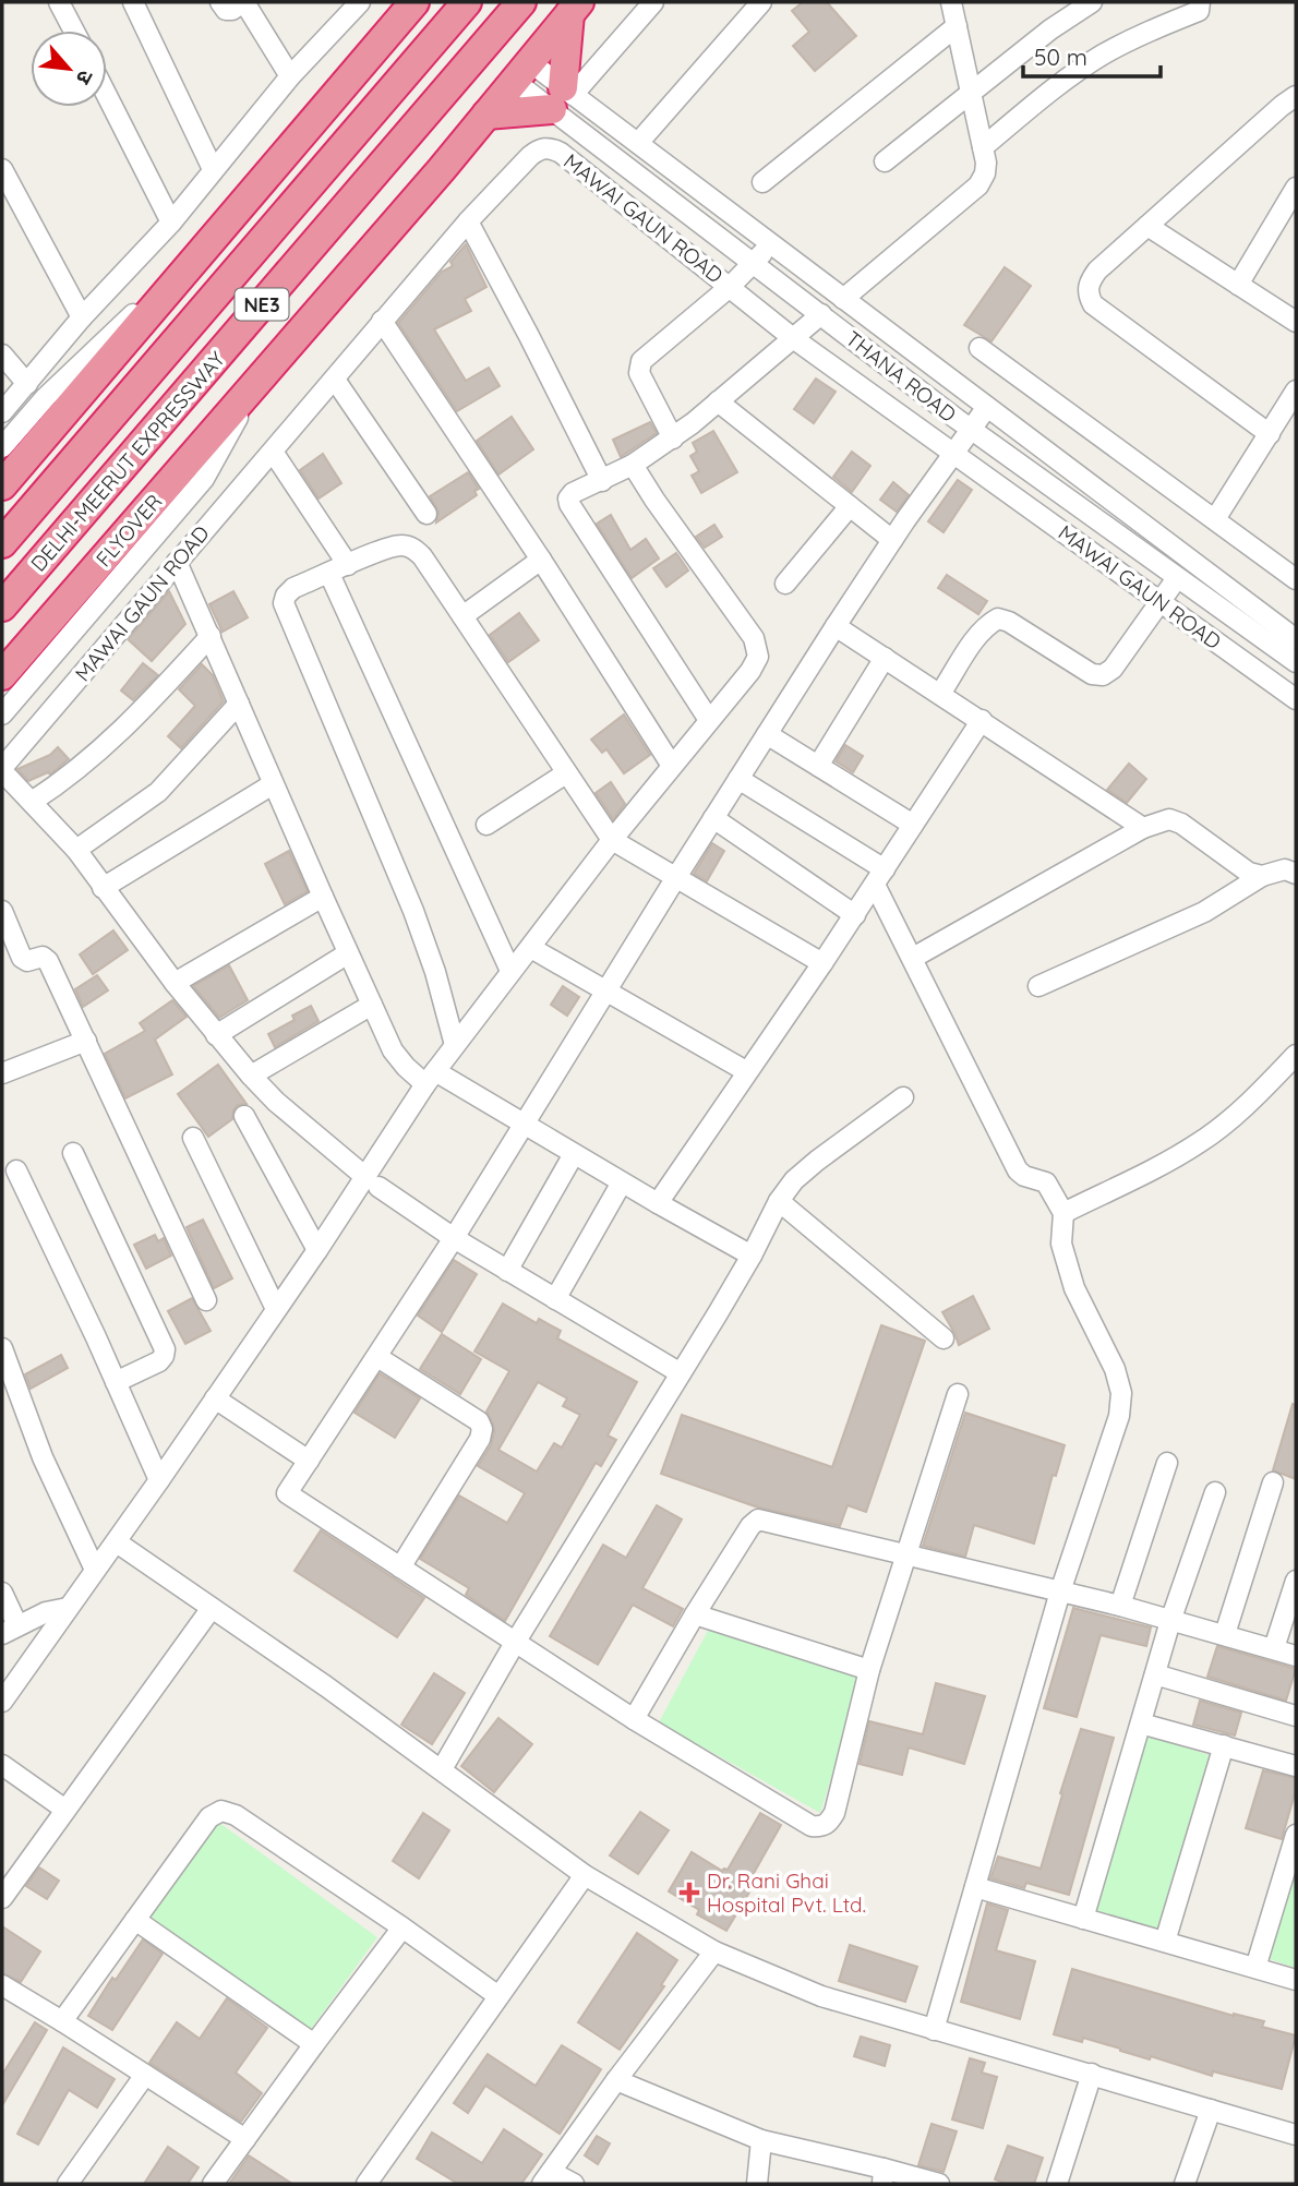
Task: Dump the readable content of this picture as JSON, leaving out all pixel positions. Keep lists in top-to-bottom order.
{
  "streets": {
    "highway": ["NE3", "DELHI-MEERUT EXPRESSWAY", "FLYOVER"],
    "street": ["MAWAI GAUN ROAD", "THANA ROAD"]
  },
  "crossings": [
    ["THANA ROAD", "FLYOVER"]
  ],
  "places": {
    "health": ["Dr. Rani Ghai Hospital Pvt. Ltd."]
  },
  "scale_bar": "50 m",
  "north": "bottom right"
}
